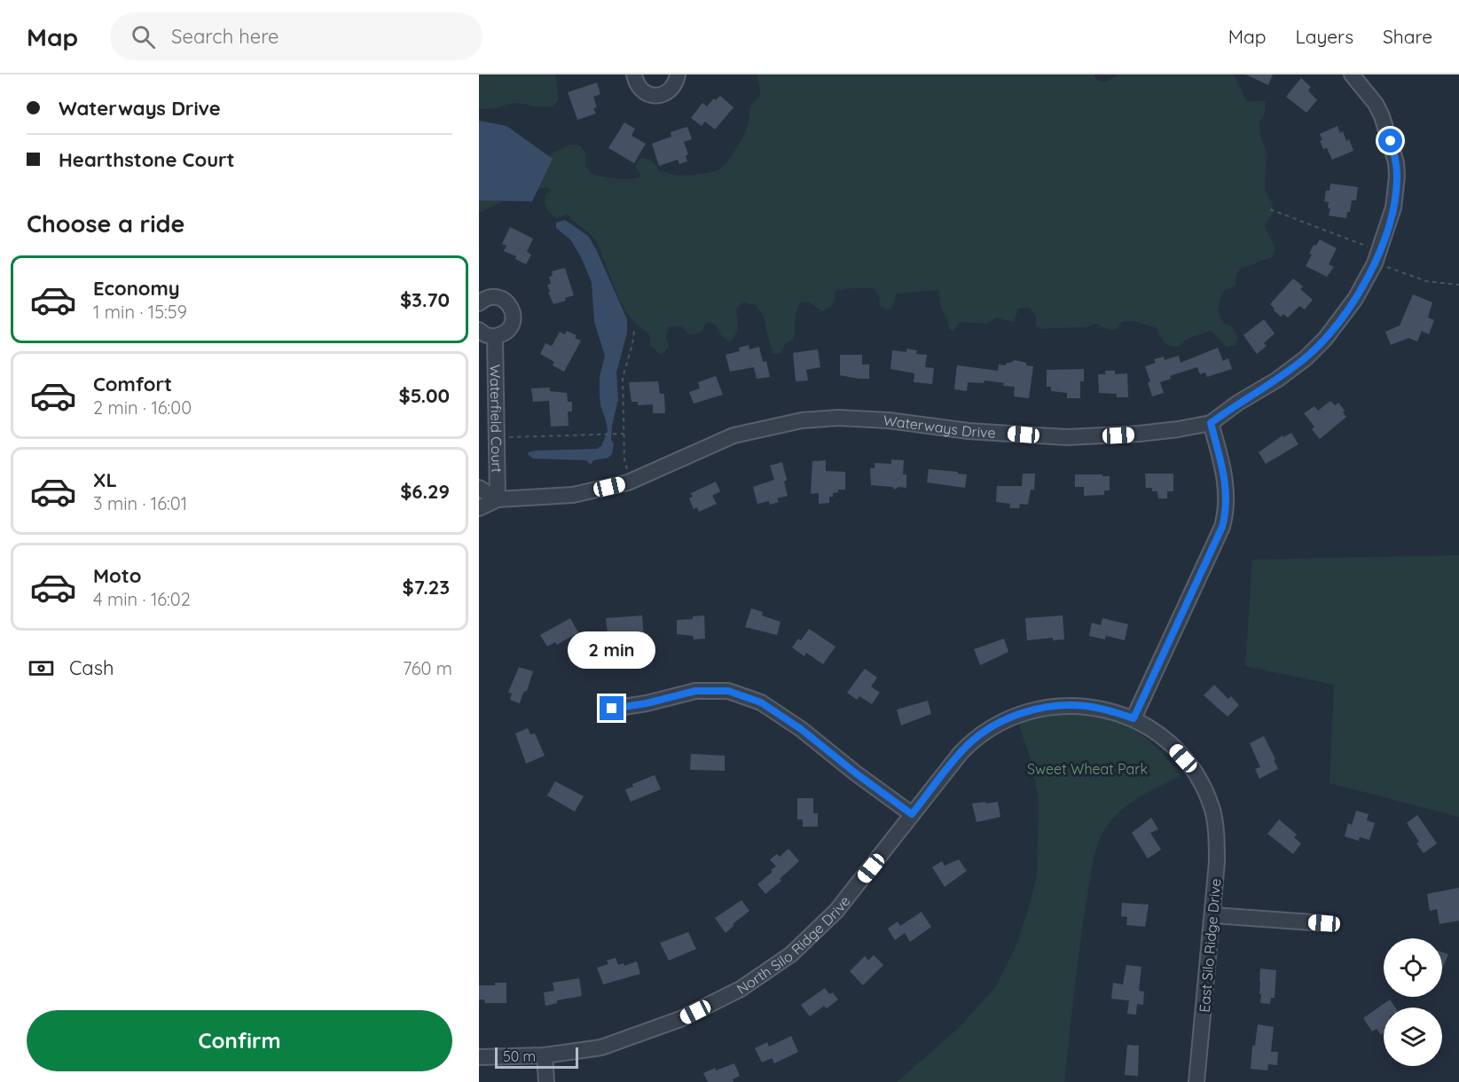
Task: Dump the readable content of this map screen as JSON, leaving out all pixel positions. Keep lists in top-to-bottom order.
{
  "streets": {
    "street": [
      "Waterfield Court",
      "Waterways Drive",
      "North Silo Ridge Drive",
      "East Silo Ridge Drive"
    ]
  },
  "crossings": [
    ["Waterfield Court", "Waterways Drive"],
    ["North Silo Ridge Drive", "East Silo Ridge Drive"]
  ],
  "parks": ["Sweet Wheat Park"],
  "scale_bar": "50 m",
  "page": {
    "header": "Map",
    "search": "Search here",
    "nav": ["Map", "Layers", "Share"],
    "banner": ["Waterways Drive", "Hearthstone Court"],
    "heading": "Choose a ride",
    "list": [
      {
        "name": "Economy",
        "note": "1 min · 15:59",
        "value": "$3.70"
      },
      {
        "name": "Comfort",
        "note": "2 min · 16:00",
        "value": "$5.00"
      },
      {
        "name": "XL",
        "note": "3 min · 16:01",
        "value": "$6.29"
      },
      {
        "name": "Moto",
        "note": "4 min · 16:02",
        "value": "$7.23"
      }
    ],
    "bubble": "2 min",
    "pay": ["Cash", "760 m"],
    "buttons": "Confirm",
    "scale": "50 m"
  }
}
